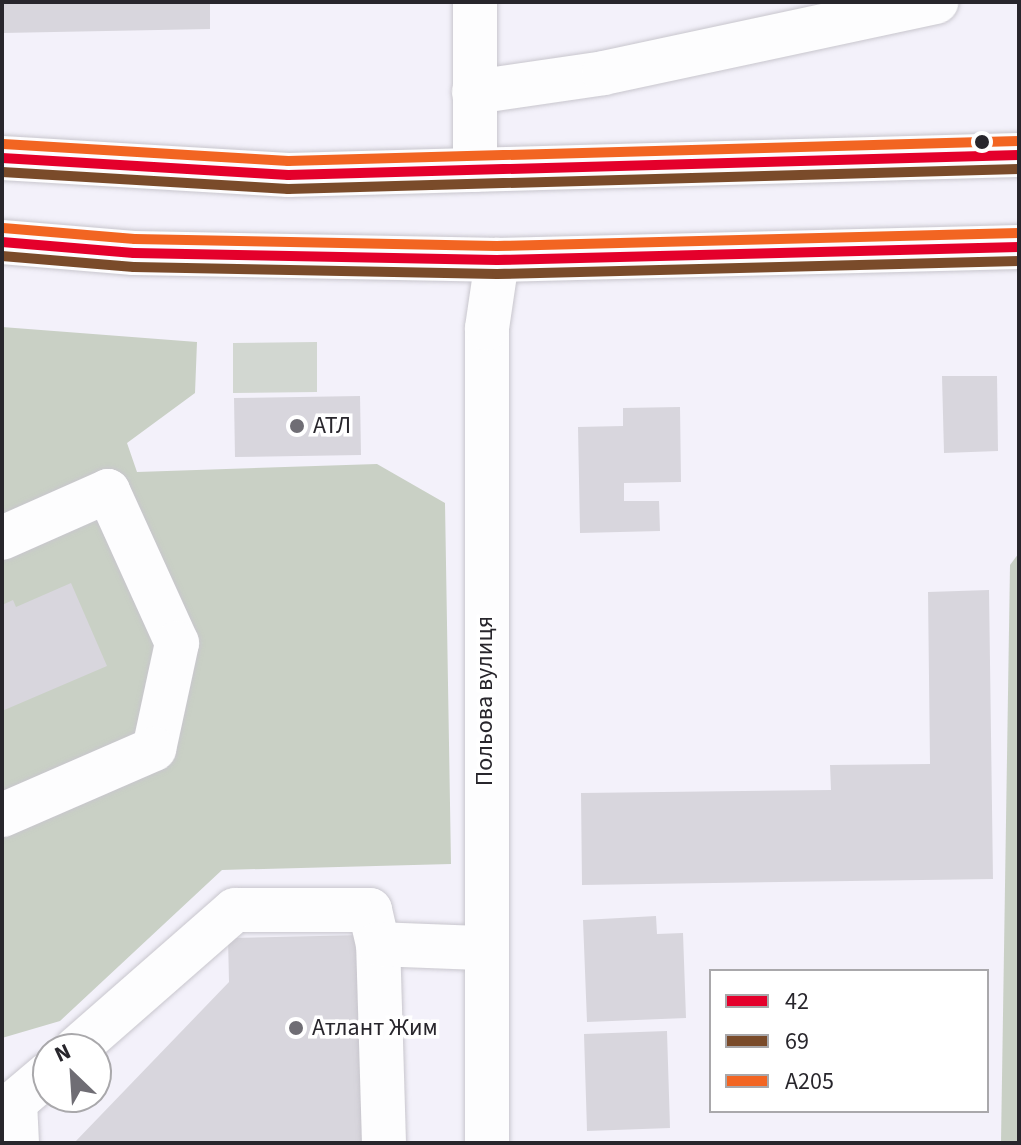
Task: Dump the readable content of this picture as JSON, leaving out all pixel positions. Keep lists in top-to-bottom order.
{
  "streets": {
    "main road": ["Польова вулиця"]
  },
  "places": ["АТЛ", "Атлант Жим"],
  "lines": ["transit line А205", "transit line 42", "transit line 69"],
  "legend": ["42", "69", "А205"],
  "north": "top left"
}
